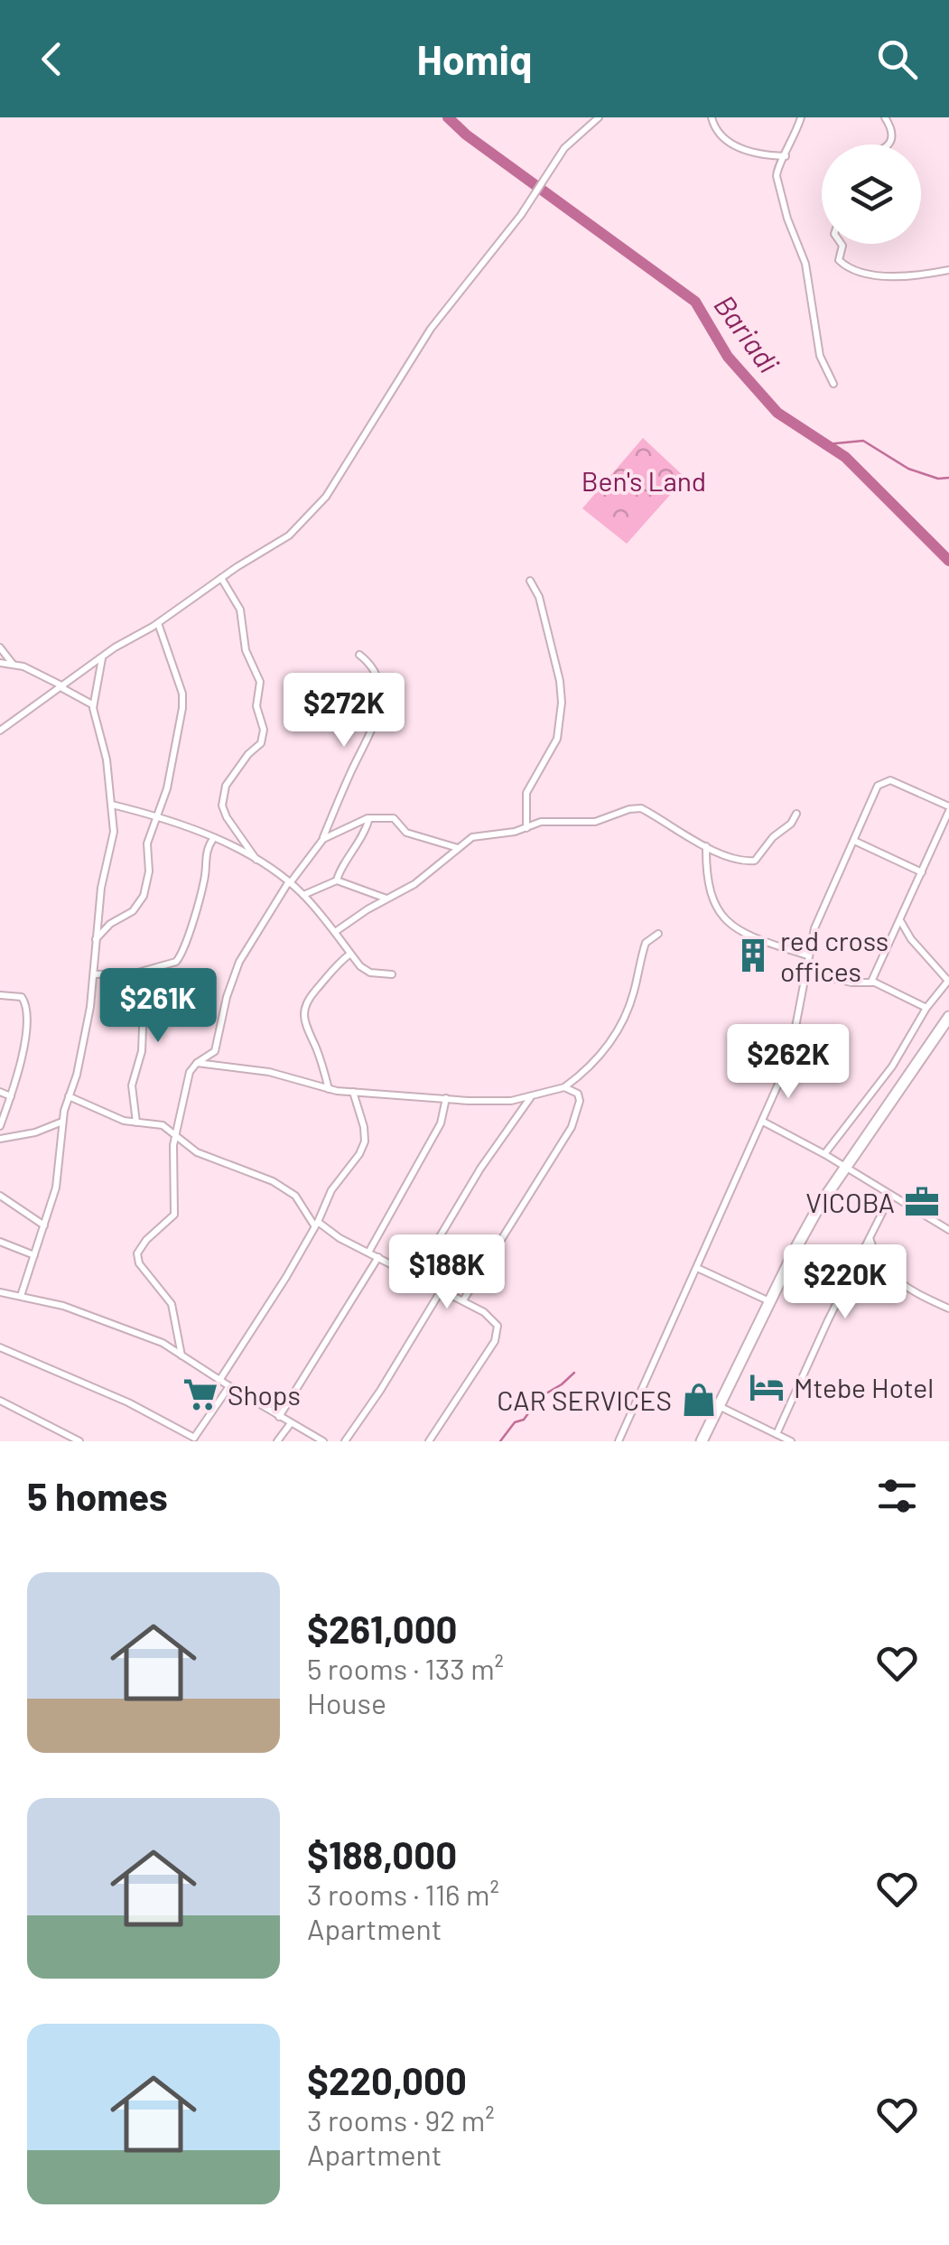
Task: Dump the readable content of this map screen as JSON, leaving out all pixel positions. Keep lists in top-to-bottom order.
{
  "water": ["Bariadi"],
  "parks": ["Ben's Land"],
  "places": {
    "building": ["red cross offices"],
    "office": ["VICOBA"],
    "hotel": ["Mtebe Hotel"],
    "supermarket": ["Shops"],
    "shop": ["CAR SERVICES"]
  },
  "page": {
    "header": "Homiq",
    "price": [
      "$272K",
      "$261K",
      "$262K",
      "$188K",
      "$220K"
    ],
    "heading": "5 homes",
    "list": [
      {
        "name": "$261,000",
        "note": "5 rooms · 133 m² · House"
      },
      {
        "name": "$188,000",
        "note": "3 rooms · 116 m² · Apartment"
      },
      {
        "name": "$220,000",
        "note": "3 rooms · 92 m² · Apartment"
      }
    ]
  }
}
